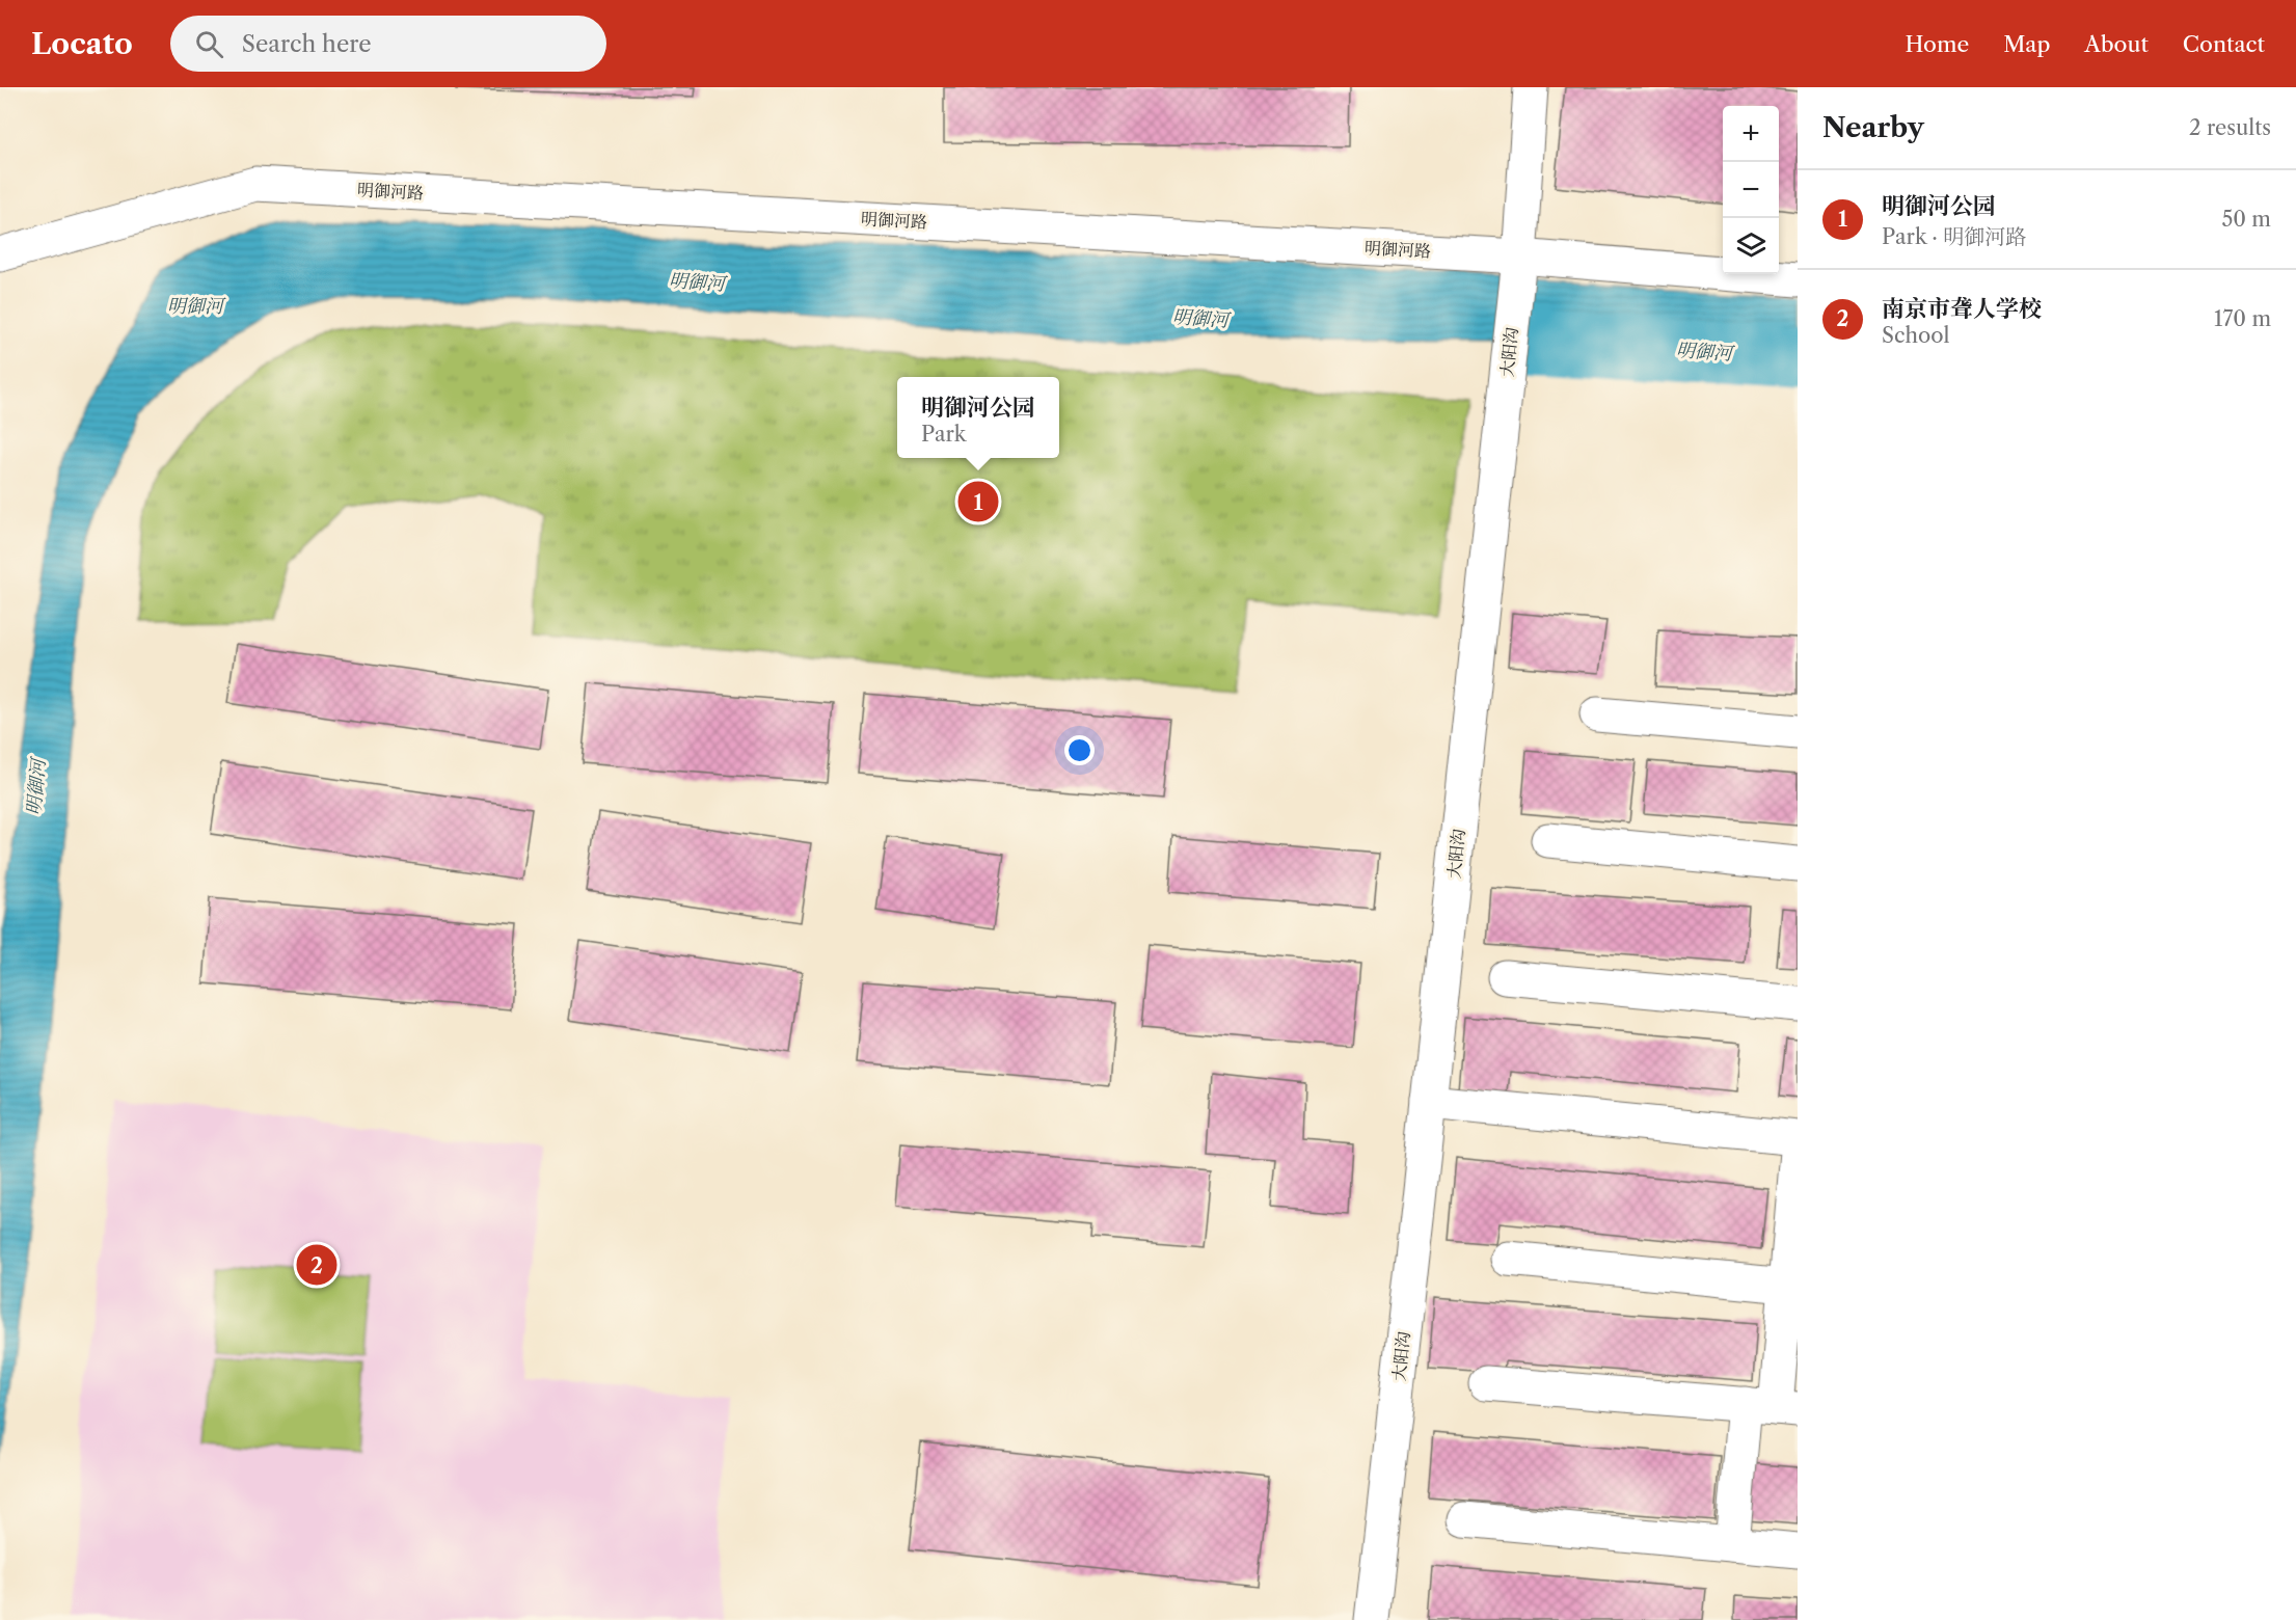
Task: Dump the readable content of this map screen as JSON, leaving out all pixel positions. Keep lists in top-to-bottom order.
{
  "streets": {
    "street": ["明御河路", "大阳沟"]
  },
  "crossings": [
    ["明御河路", "大阳沟"]
  ],
  "water": ["明御河"],
  "page": {
    "header": "Locato",
    "search": "Search here",
    "nav": [
      "Home",
      "Map",
      "About",
      "Contact"
    ],
    "heading": ["Nearby", "2 results"],
    "map_buttons": ["+", "−"],
    "list": [
      {
        "mark": "1",
        "name": "明御河公园",
        "note": "Park · 明御河路",
        "value": "50 m"
      },
      {
        "mark": "2",
        "name": "南京市聋人学校",
        "note": "School",
        "value": "170 m"
      }
    ],
    "popup": ["明御河公园", "Park"],
    "pins": ["1", "2"]
  }
}
